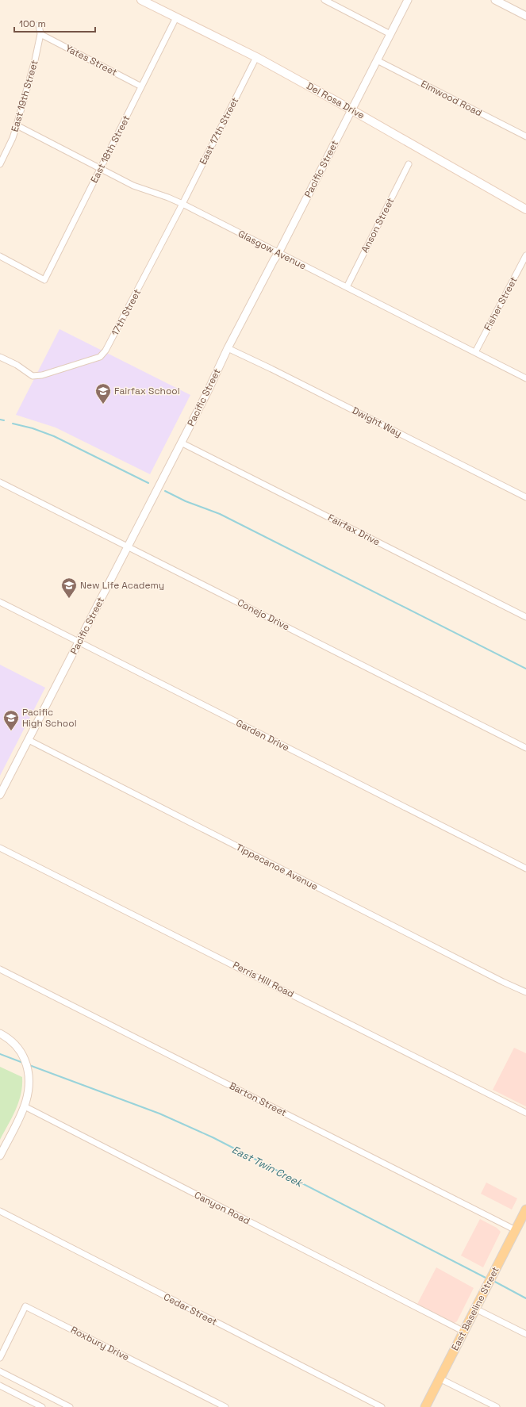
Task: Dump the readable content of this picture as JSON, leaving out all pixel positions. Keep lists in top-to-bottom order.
{
  "streets": {
    "main road": ["Del Rosa Drive", "East Baseline Street"],
    "street": [
      "Yates Street",
      "East 19th Street",
      "Elmwood Road",
      "East 17th Street",
      "East 18th Street",
      "Pacific Street",
      "Anson Street",
      "Glasgow Avenue",
      "Fisher Street",
      "17th Street",
      "Dwight Way",
      "Fairfax Drive",
      "Conejo Drive",
      "Garden Drive",
      "Tippecanoe Avenue",
      "Perris Hill Road",
      "Barton Street",
      "Canyon Road",
      "Cedar Street",
      "Roxbury Drive"
    ]
  },
  "crossings": [
    ["Yates Street", "East 19th Street"],
    ["Yates Street", "East 18th Street"],
    ["East 19th Street", "Glasgow Avenue"],
    ["Elmwood Road", "Pacific Street"],
    ["Del Rosa Drive", "East 17th Street"],
    ["Del Rosa Drive", "East 18th Street"],
    ["Del Rosa Drive", "Pacific Street"],
    ["East 17th Street", "Glasgow Avenue"],
    ["East 17th Street", "17th Street"],
    ["East 18th Street", "Glasgow Avenue"],
    ["Pacific Street", "Glasgow Avenue"],
    ["Pacific Street", "Dwight Way"],
    ["Pacific Street", "Fairfax Drive"],
    ["Pacific Street", "Conejo Drive"],
    ["Pacific Street", "Garden Drive"],
    ["Pacific Street", "Tippecanoe Avenue"],
    ["Anson Street", "Glasgow Avenue"],
    ["Glasgow Avenue", "Fisher Street"],
    ["Glasgow Avenue", "17th Street"],
    ["Barton Street", "East Baseline Street"],
    ["Canyon Road", "East Baseline Street"]
  ],
  "water": ["East Twin Creek"],
  "places": {
    "school or university": ["Fairfax School", "New Life Academy", "Pacific High School"]
  },
  "scale_bar": "100 m"
}
